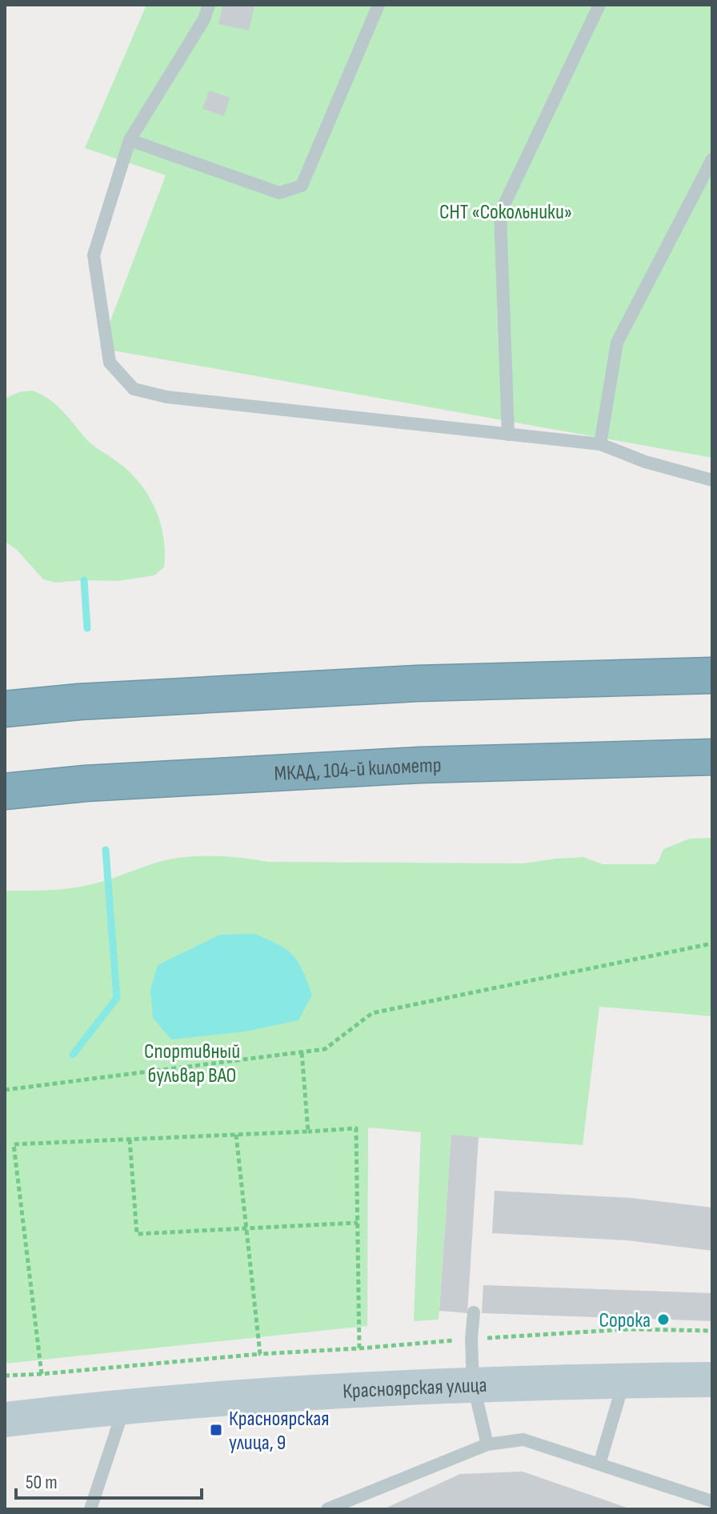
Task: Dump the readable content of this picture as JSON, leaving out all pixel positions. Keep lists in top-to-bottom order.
{
  "streets": {
    "highway": ["МКАД, 104-й километр"],
    "street": ["Красноярская улица"]
  },
  "parks": ["СНТ «Сокольники»", "Спортивный бульвар ВАО"],
  "places": {
    "other": ["Сорока"],
    "transit": ["Красноярская улица, 9"]
  },
  "scale_bar": "50 m"
}
